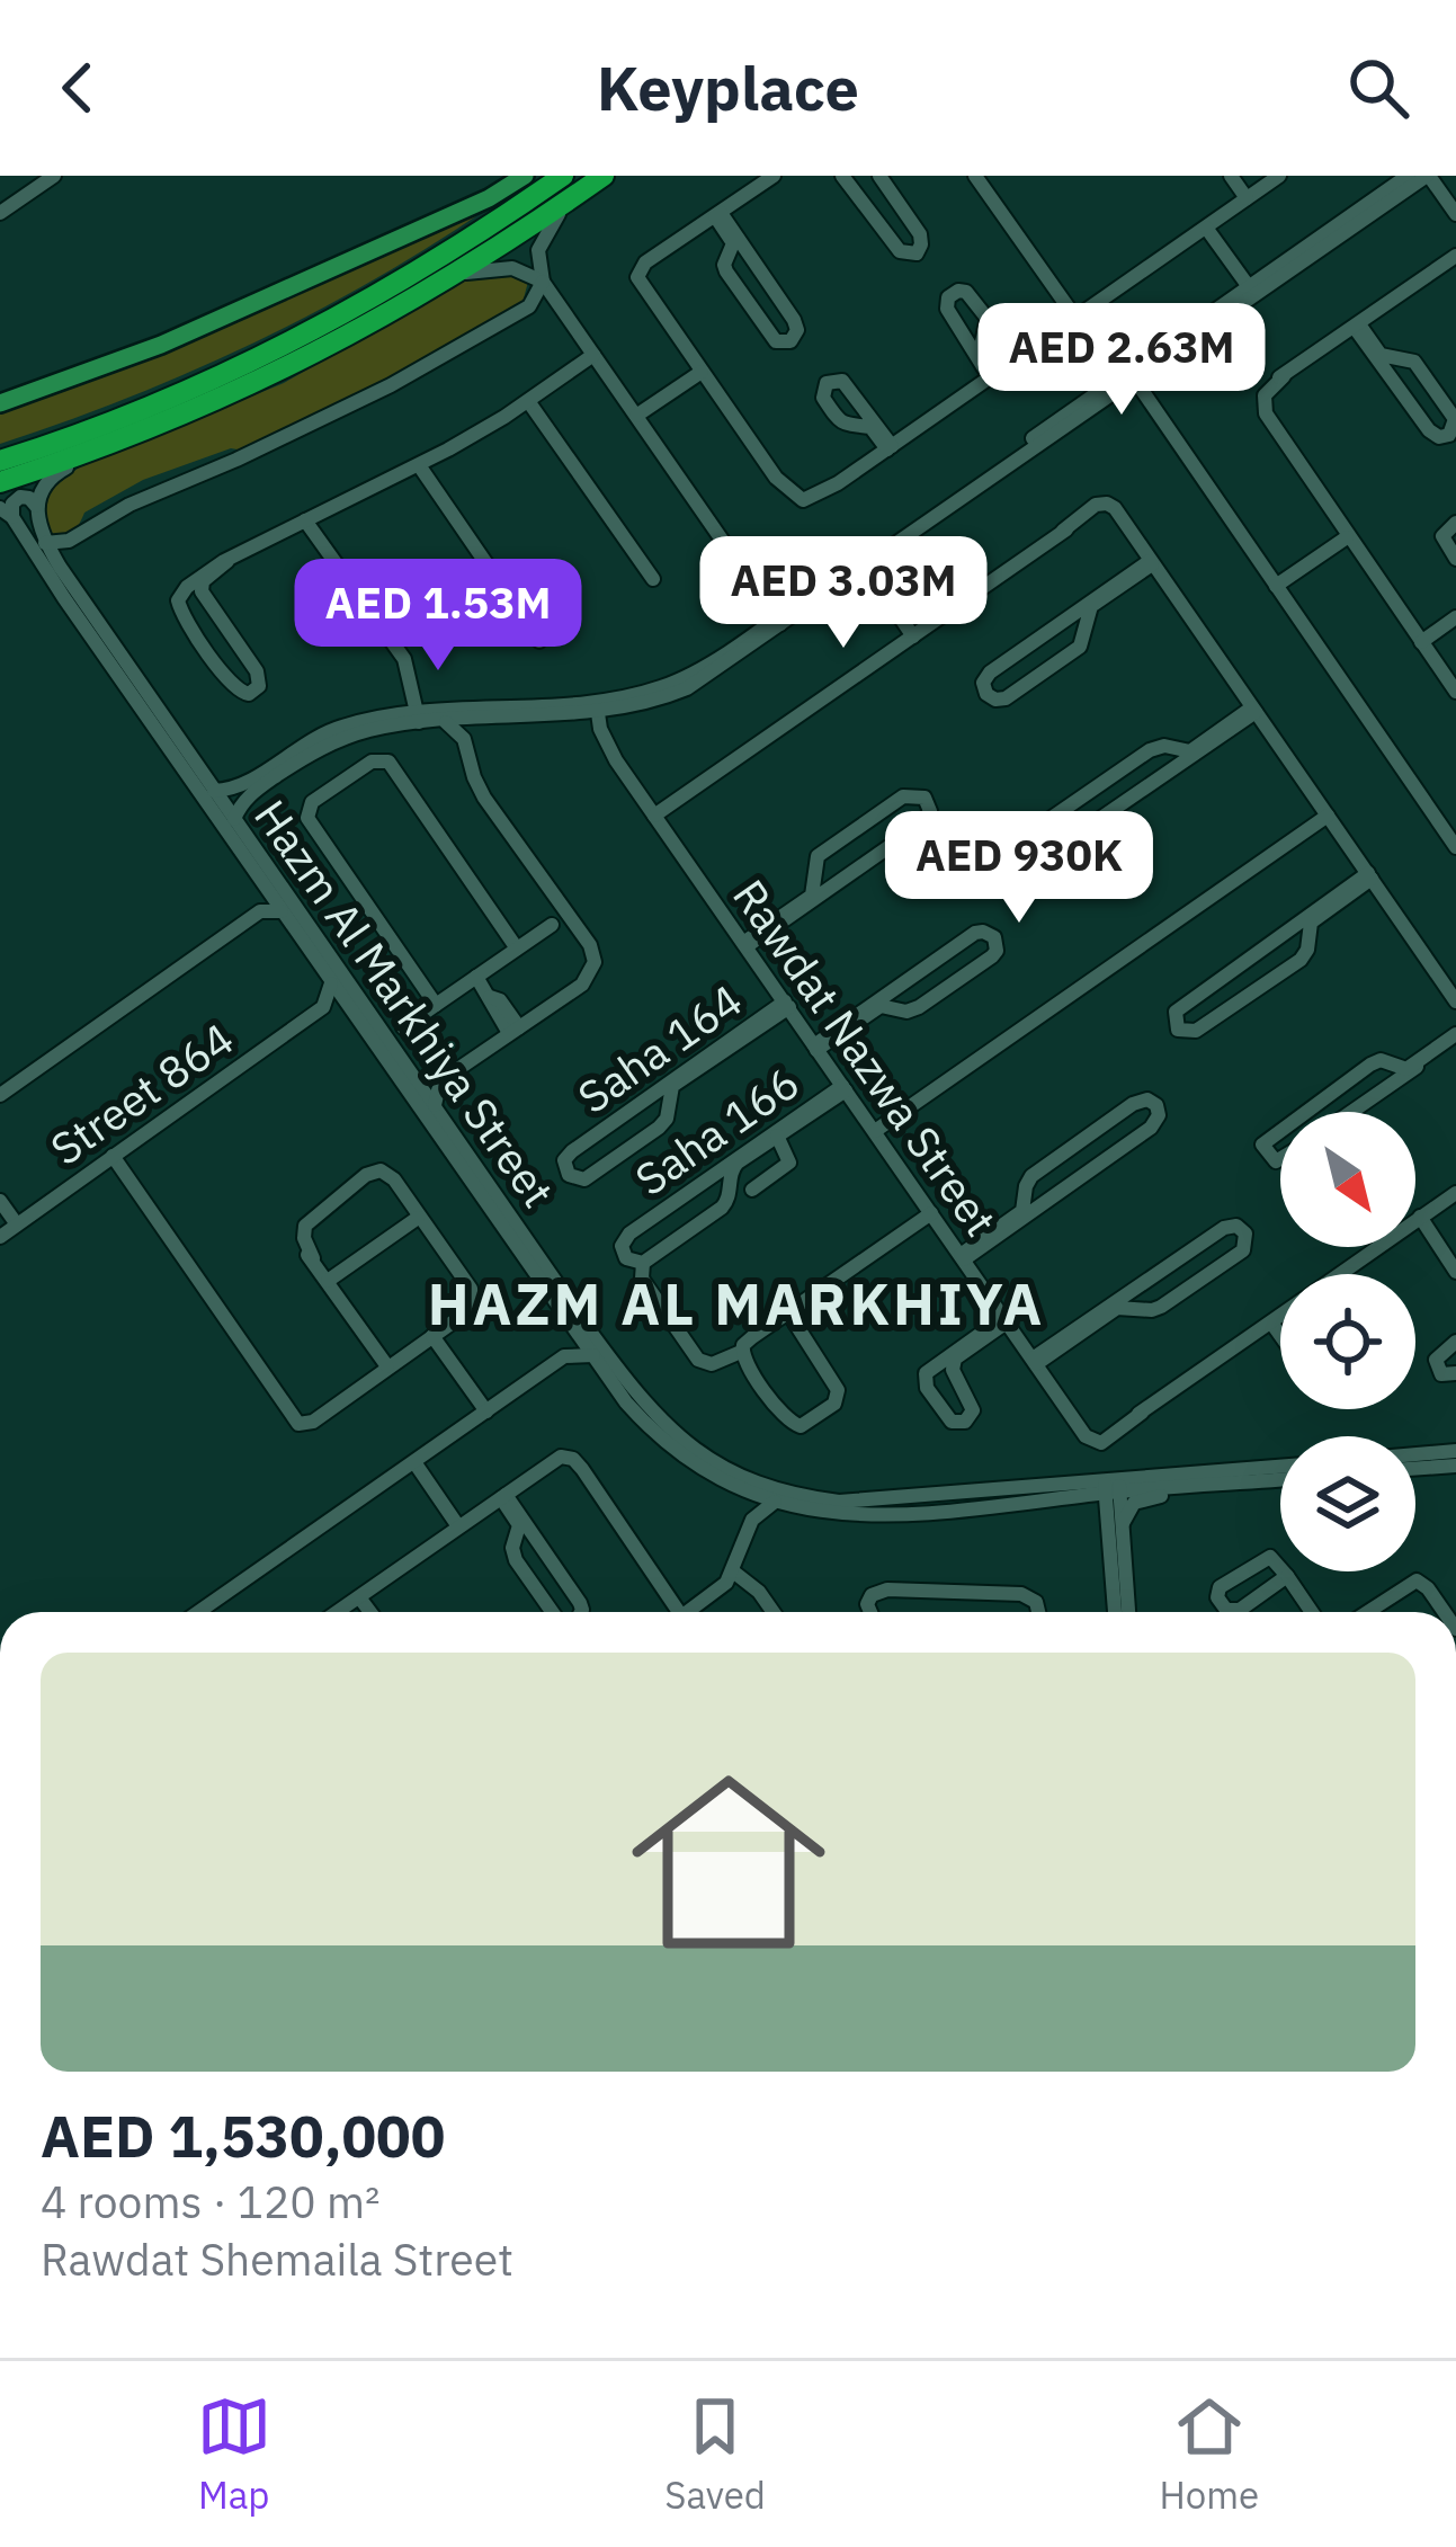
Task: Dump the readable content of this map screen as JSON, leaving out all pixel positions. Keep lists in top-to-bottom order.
{
  "streets": {
    "street": [
      "Hazm Al Markhiya Street",
      "Saha 164",
      "Rawdat Nazwa Street",
      "Street 864",
      "Saha 166"
    ]
  },
  "crossings": [
    ["Saha 164", "Rawdat Nazwa Street"],
    ["Rawdat Nazwa Street", "Saha 166"]
  ],
  "districts": ["HAZM AL MARKHIYA"],
  "north": "bottom right",
  "page": {
    "header": "Keyplace",
    "price": [
      "AED 2.63M",
      "AED 3.03M",
      "AED 1.53M",
      "AED 930K"
    ],
    "list": [
      {
        "name": "AED 1,530,000",
        "note": "4 rooms · 120 m² · Rawdat Shemaila Street"
      }
    ],
    "tabs": ["Map", "Saved", "Home"]
  }
}
